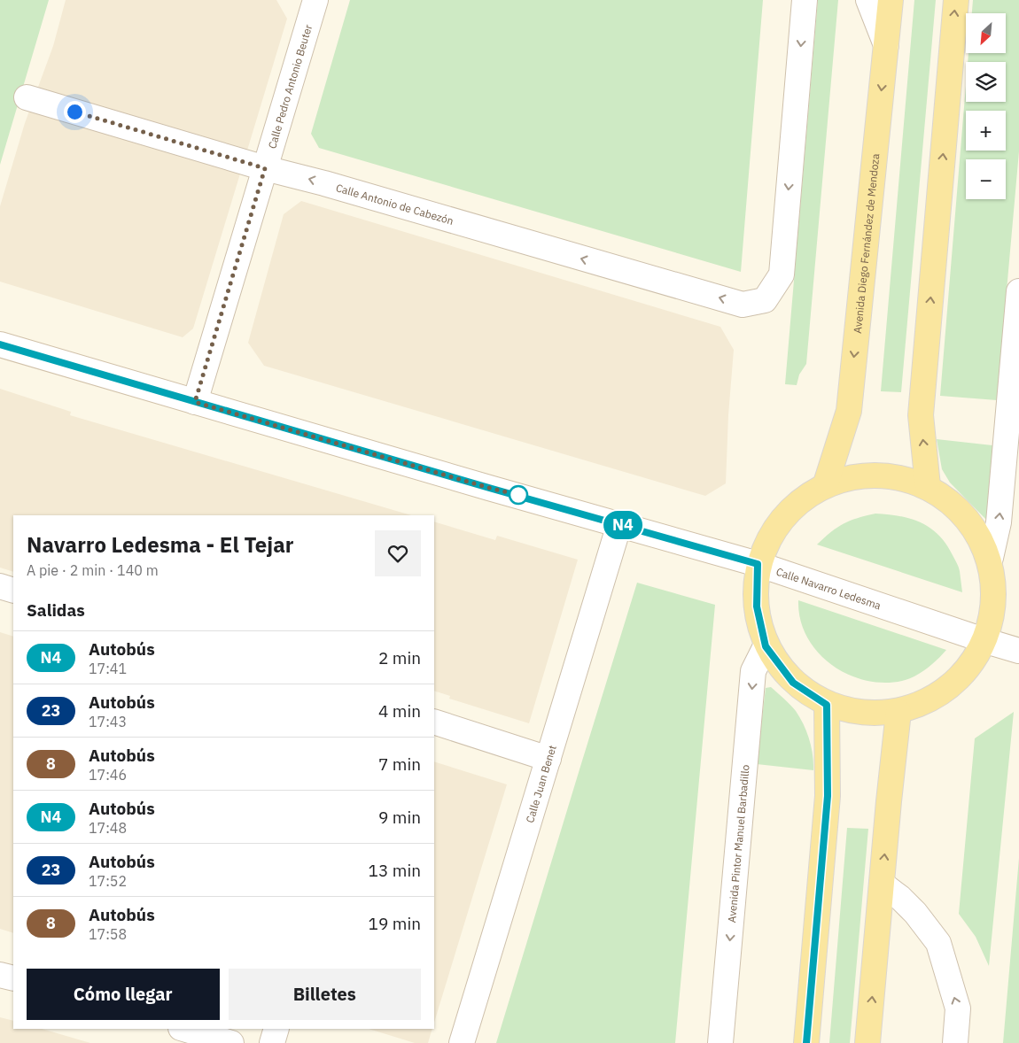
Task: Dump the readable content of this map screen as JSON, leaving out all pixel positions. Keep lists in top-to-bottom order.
{
  "streets": {
    "main road": ["Avenida Diego Fernández de Mendoza"],
    "street": [
      "Calle Pedro Antonio Beuter",
      "Calle Antonio de Cabezón",
      "Calle Navarro Ledesma",
      "Calle Juan Benet",
      "Avenida Pintor Manuel Barbadillo"
    ]
  },
  "crossings": [
    ["Calle Pedro Antonio Beuter", "Calle Antonio de Cabezón"],
    ["Calle Pedro Antonio Beuter", "Calle Navarro Ledesma"],
    ["Calle Navarro Ledesma", "Calle Juan Benet"]
  ],
  "one_way": ["Avenida Pintor Manuel Barbadillo"],
  "lines": ["bus line N4"],
  "north": "bottom left",
  "page": {
    "on_map": "N4",
    "map_buttons": ["+", "−"],
    "heading": [
      ["Navarro Ledesma - El Tejar", "A pie · 2 min · 140 m"],
      "Salidas"
    ],
    "list": [
      {
        "mark": "N4",
        "name": "Autobús",
        "note": "17:41",
        "value": "2 min"
      },
      {
        "mark": "23",
        "name": "Autobús",
        "note": "17:43",
        "value": "4 min"
      },
      {
        "mark": "8",
        "name": "Autobús",
        "note": "17:46",
        "value": "7 min"
      },
      {
        "mark": "N4",
        "name": "Autobús",
        "note": "17:48",
        "value": "9 min"
      },
      {
        "mark": "23",
        "name": "Autobús",
        "note": "17:52",
        "value": "13 min"
      },
      {
        "mark": "8",
        "name": "Autobús",
        "note": "17:58",
        "value": "19 min"
      }
    ],
    "buttons": ["Cómo llegar", "Billetes"]
  }
}
